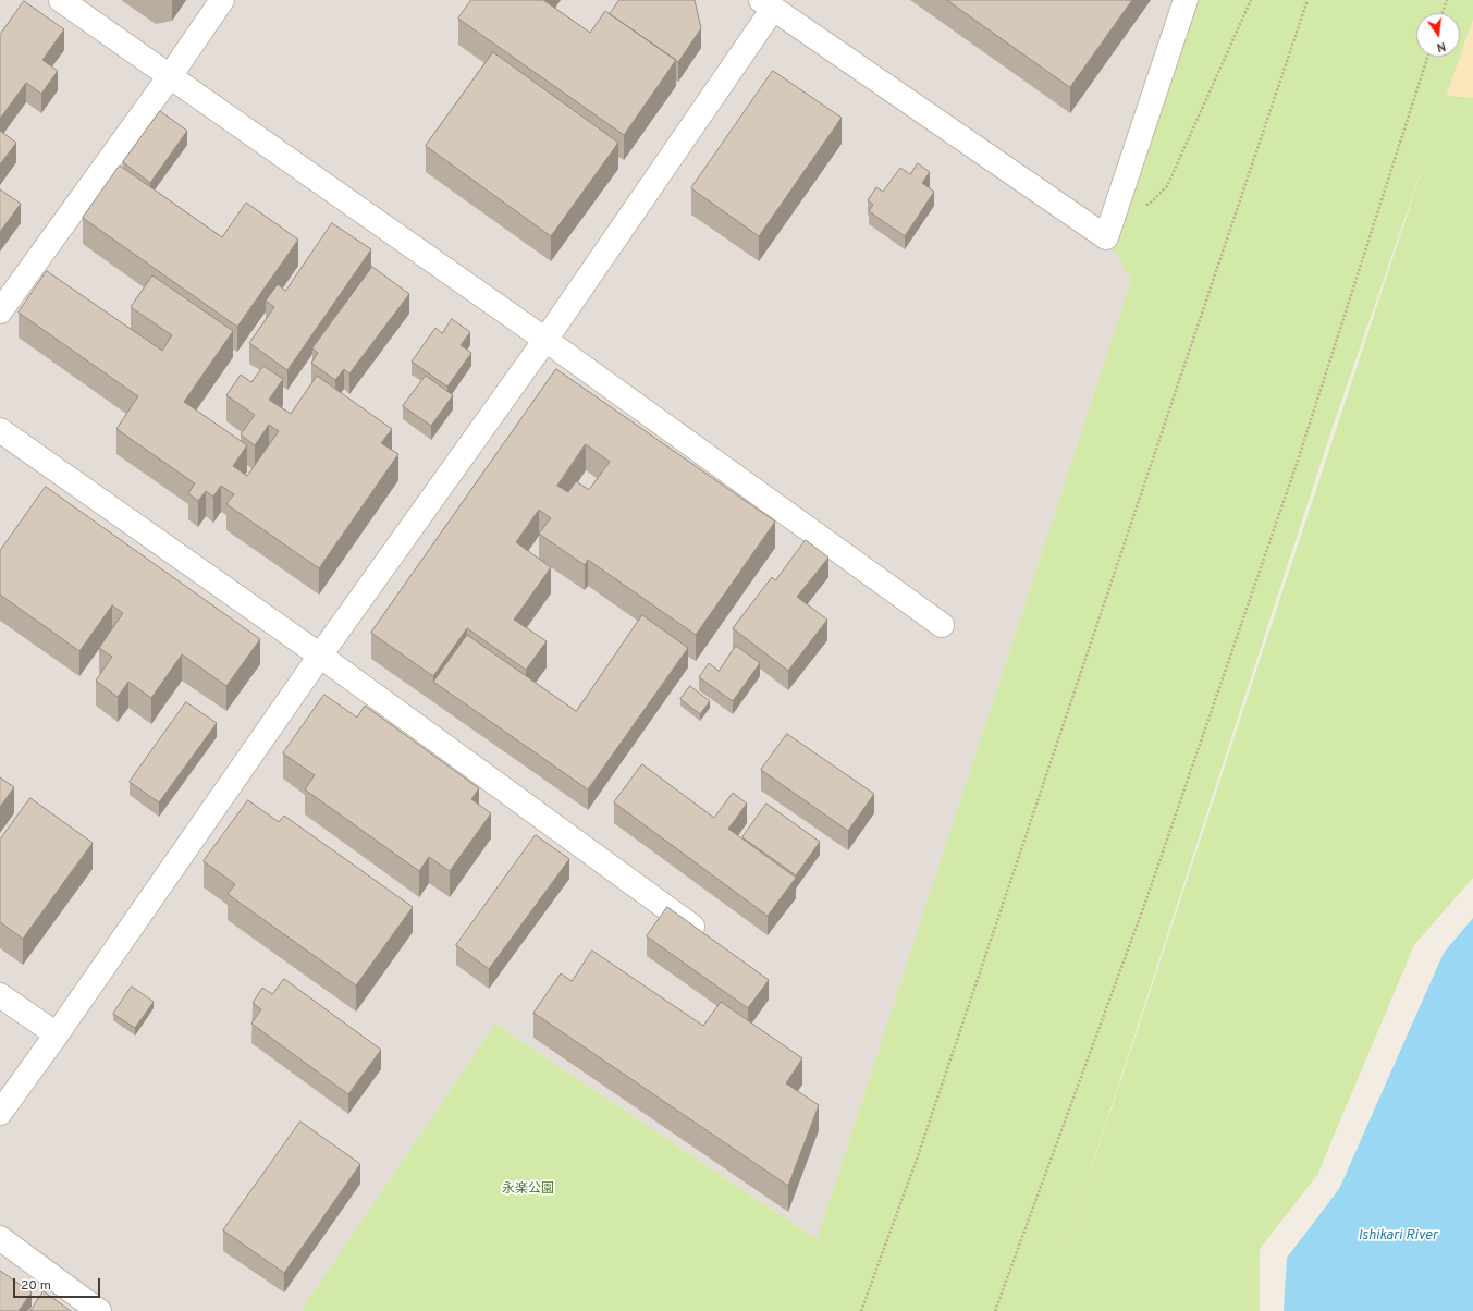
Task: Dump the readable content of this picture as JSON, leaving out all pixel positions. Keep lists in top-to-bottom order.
{
  "water": ["Ishikari River"],
  "parks": ["永楽公園"],
  "scale_bar": "20 m",
  "north": "bottom"
}
